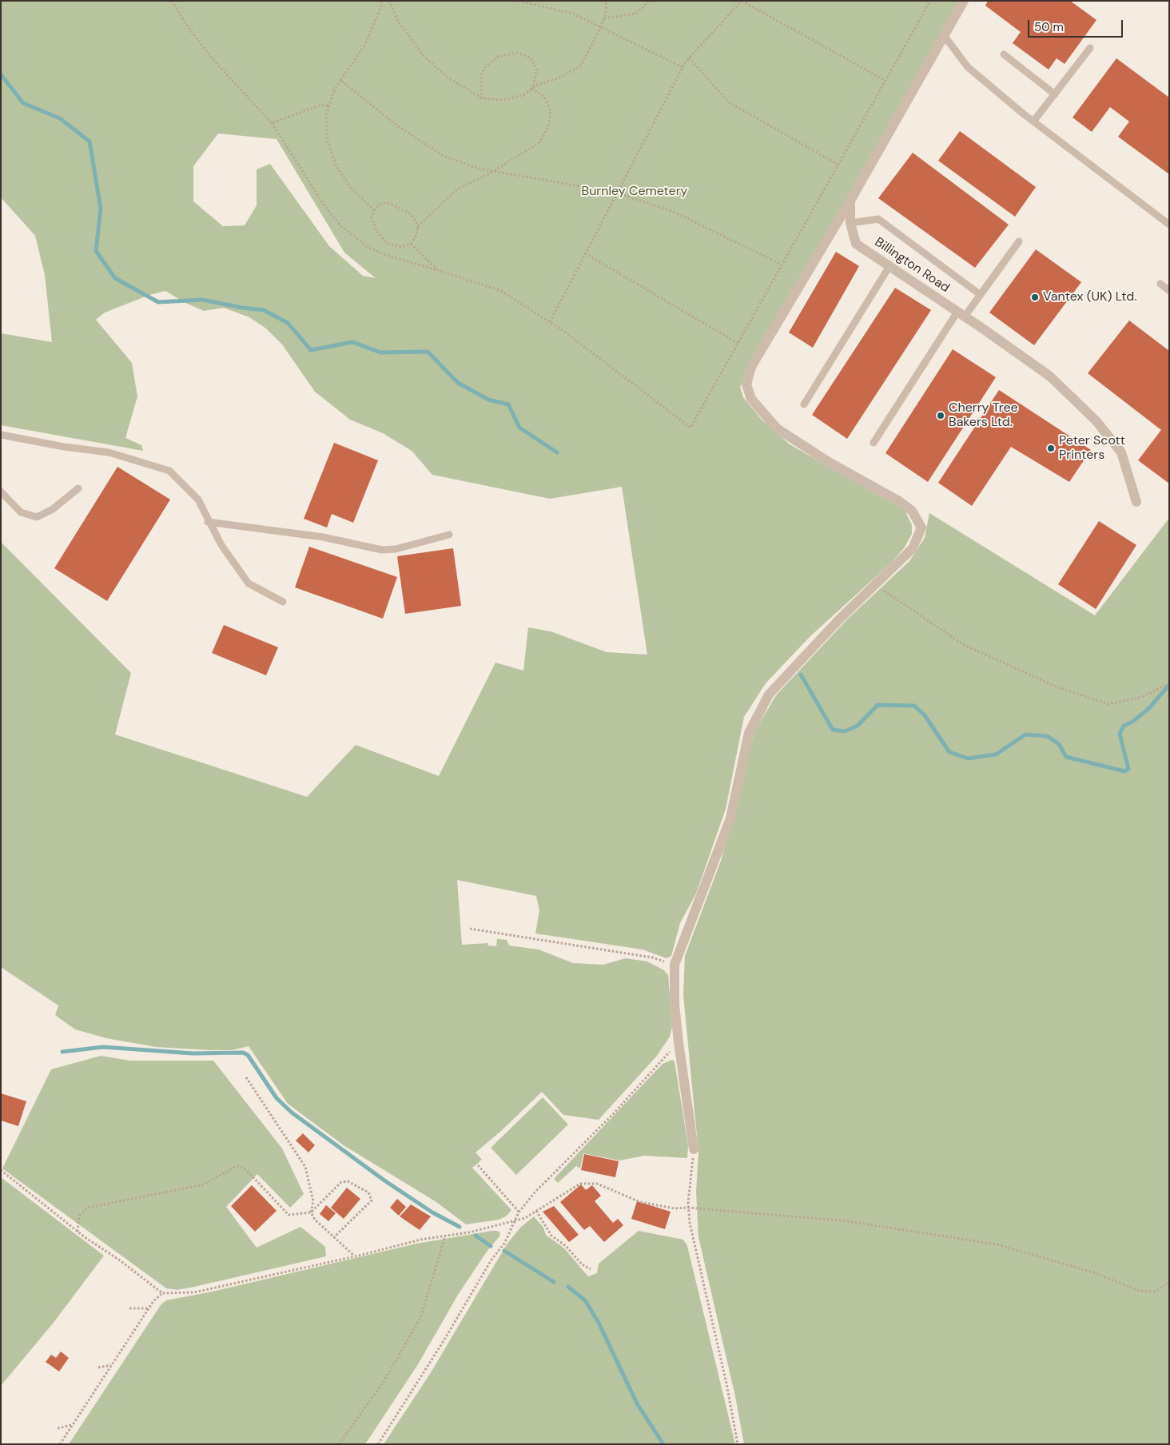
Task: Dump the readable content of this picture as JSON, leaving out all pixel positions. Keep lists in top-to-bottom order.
{
  "streets": {
    "street": ["Billington Road"]
  },
  "parks": ["Burnley Cemetery"],
  "places": ["Vantex (UK) Ltd.", "Cherry Tree Bakers Ltd.", "Peter Scott Printers"],
  "scale_bar": "50 m"
}
